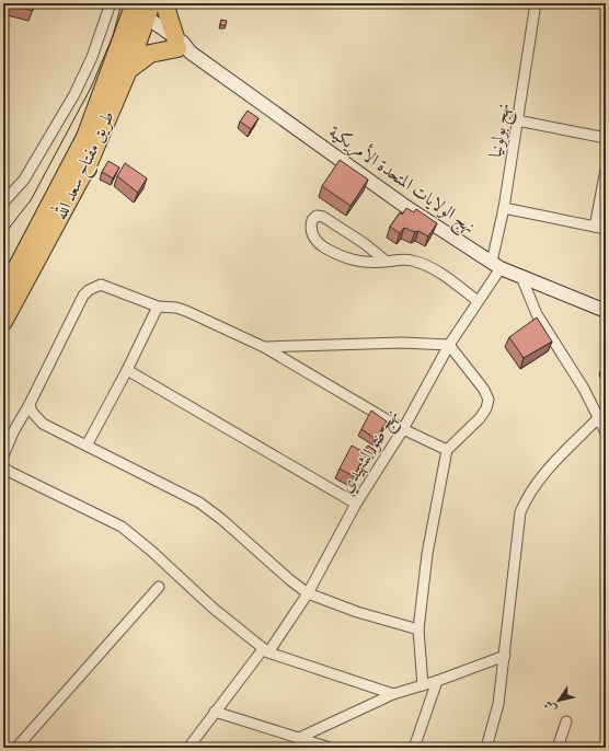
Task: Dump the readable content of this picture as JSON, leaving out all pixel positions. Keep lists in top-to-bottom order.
{
  "streets": {
    "highway": ["طريق مفتاح سعد الله"],
    "street": ["نهج بولونيا", "نهج الولايات المتحدة الأمريكية", "نهج ضو الشهيدي"]
  },
  "crossings": [
    ["نهج بولونيا", "نهج الولايات المتحدة الأمريكية"],
    ["نهج بولونيا", "نهج ضو الشهيدي"],
    ["طريق مفتاح سعد الله", "نهج الولايات المتحدة الأمريكية"],
    ["نهج الولايات المتحدة الأمريكية", "نهج ضو الشهيدي"]
  ],
  "north": "bottom left"
}
